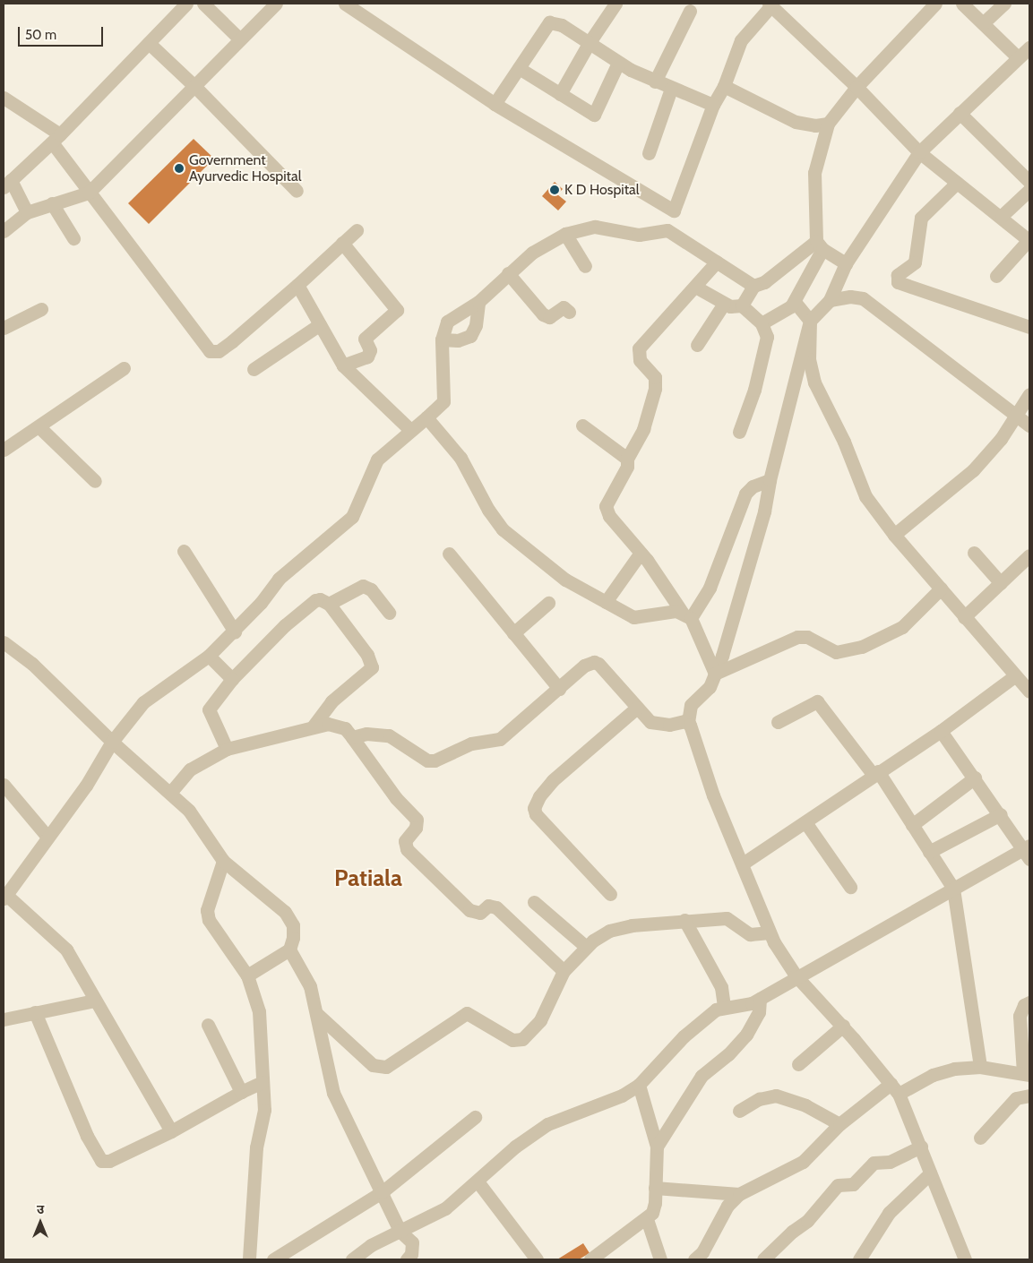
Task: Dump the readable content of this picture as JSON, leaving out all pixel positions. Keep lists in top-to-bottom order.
{
  "districts": ["Patiala"],
  "places": ["Government Ayurvedic Hospital", "K D Hospital"],
  "scale_bar": "50 m",
  "north": "top"
}
